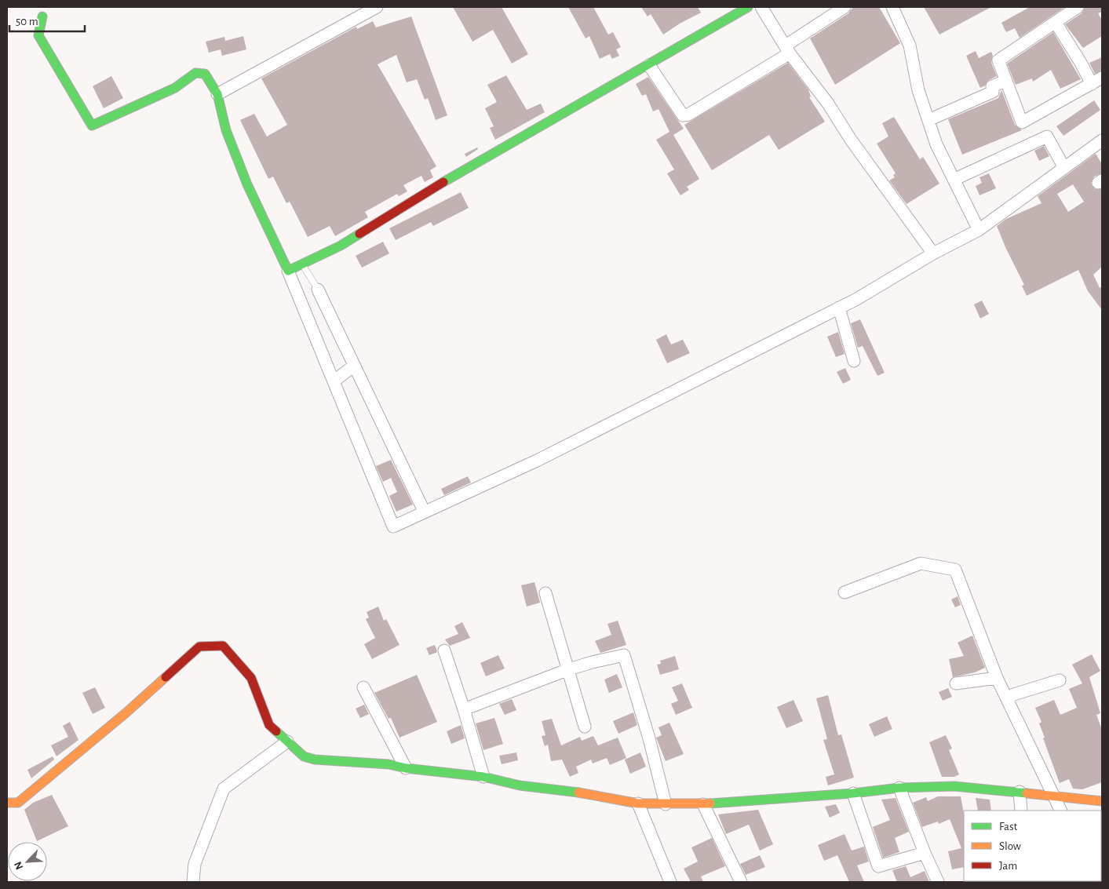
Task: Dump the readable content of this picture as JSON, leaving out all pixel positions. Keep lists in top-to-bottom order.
{
  "legend": ["Fast", "Slow", "Jam"],
  "scale_bar": "50 m",
  "north": "bottom left"
}
